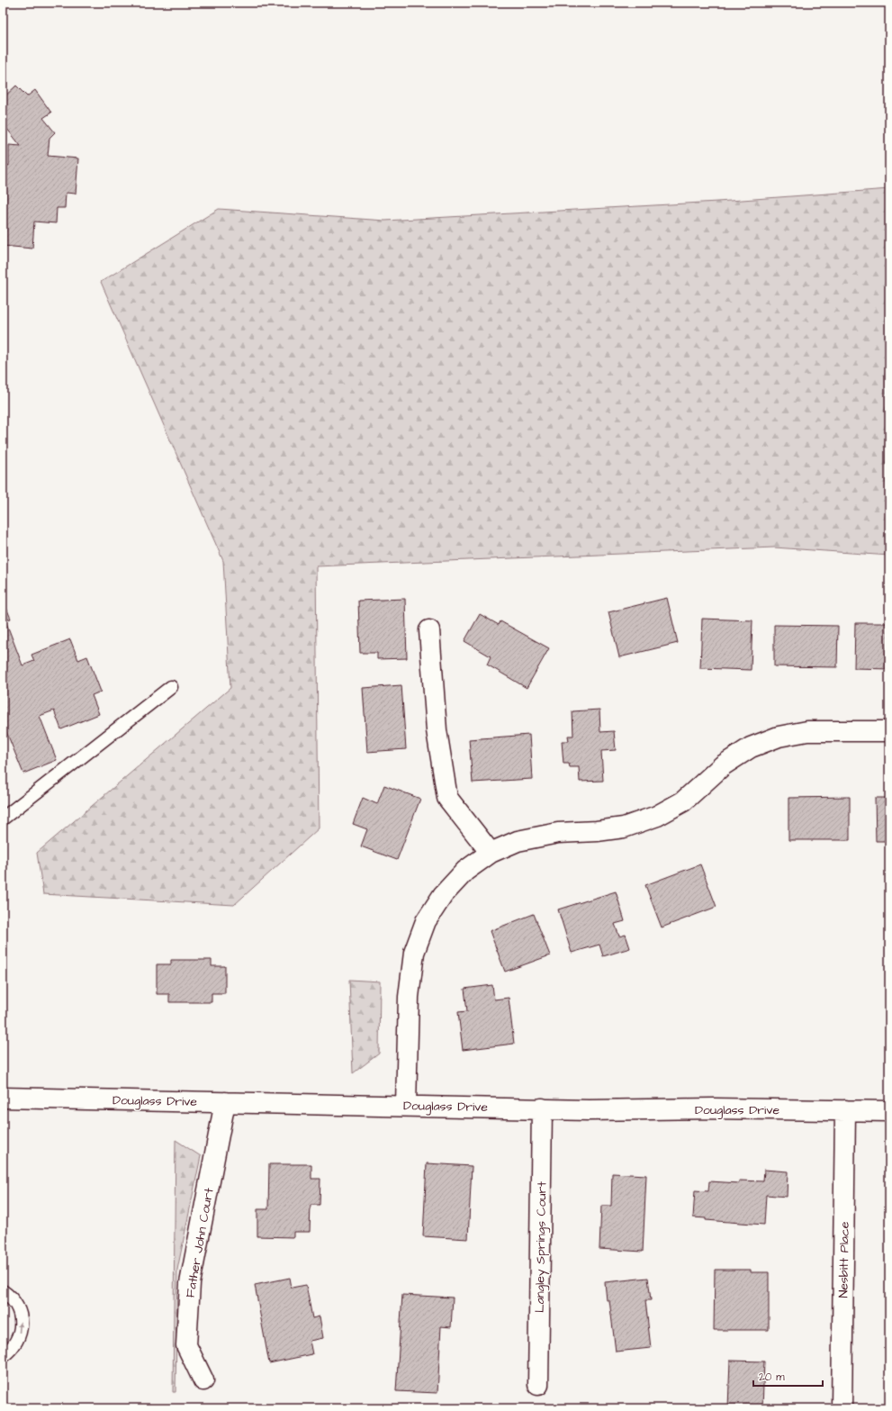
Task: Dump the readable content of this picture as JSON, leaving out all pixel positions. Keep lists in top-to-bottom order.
{
  "streets": {
    "street": [
      "Douglass Drive",
      "Father John Court",
      "Langley Springs Court",
      "Nesbitt Place"
    ]
  },
  "crossings": [
    ["Douglass Drive", "Father John Court"],
    ["Douglass Drive", "Langley Springs Court"],
    ["Douglass Drive", "Nesbitt Place"]
  ],
  "scale_bar": "20 m"
}
